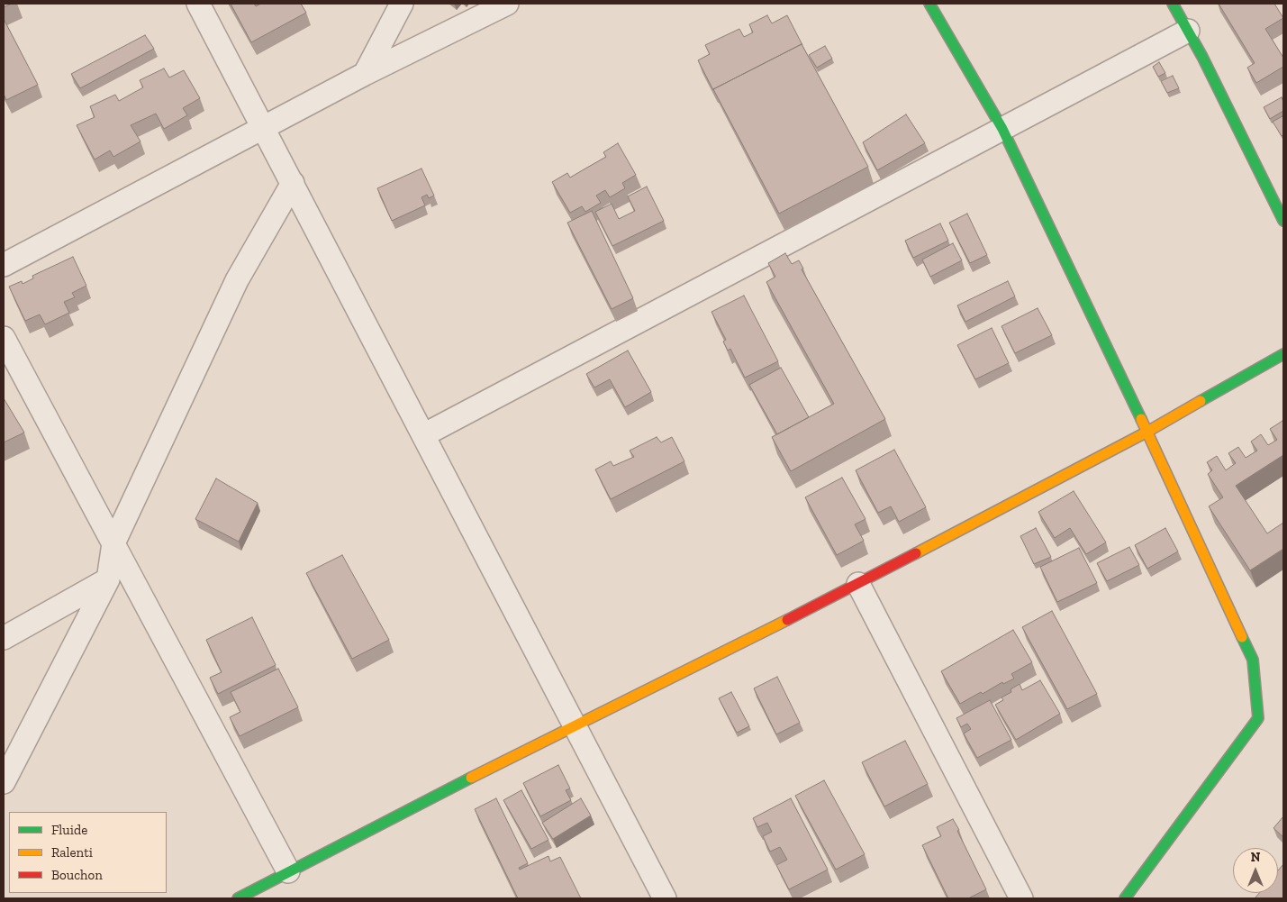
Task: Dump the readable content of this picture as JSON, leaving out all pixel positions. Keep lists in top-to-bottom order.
{
  "legend": ["Fluide", "Ralenti", "Bouchon"],
  "north": "top"
}
